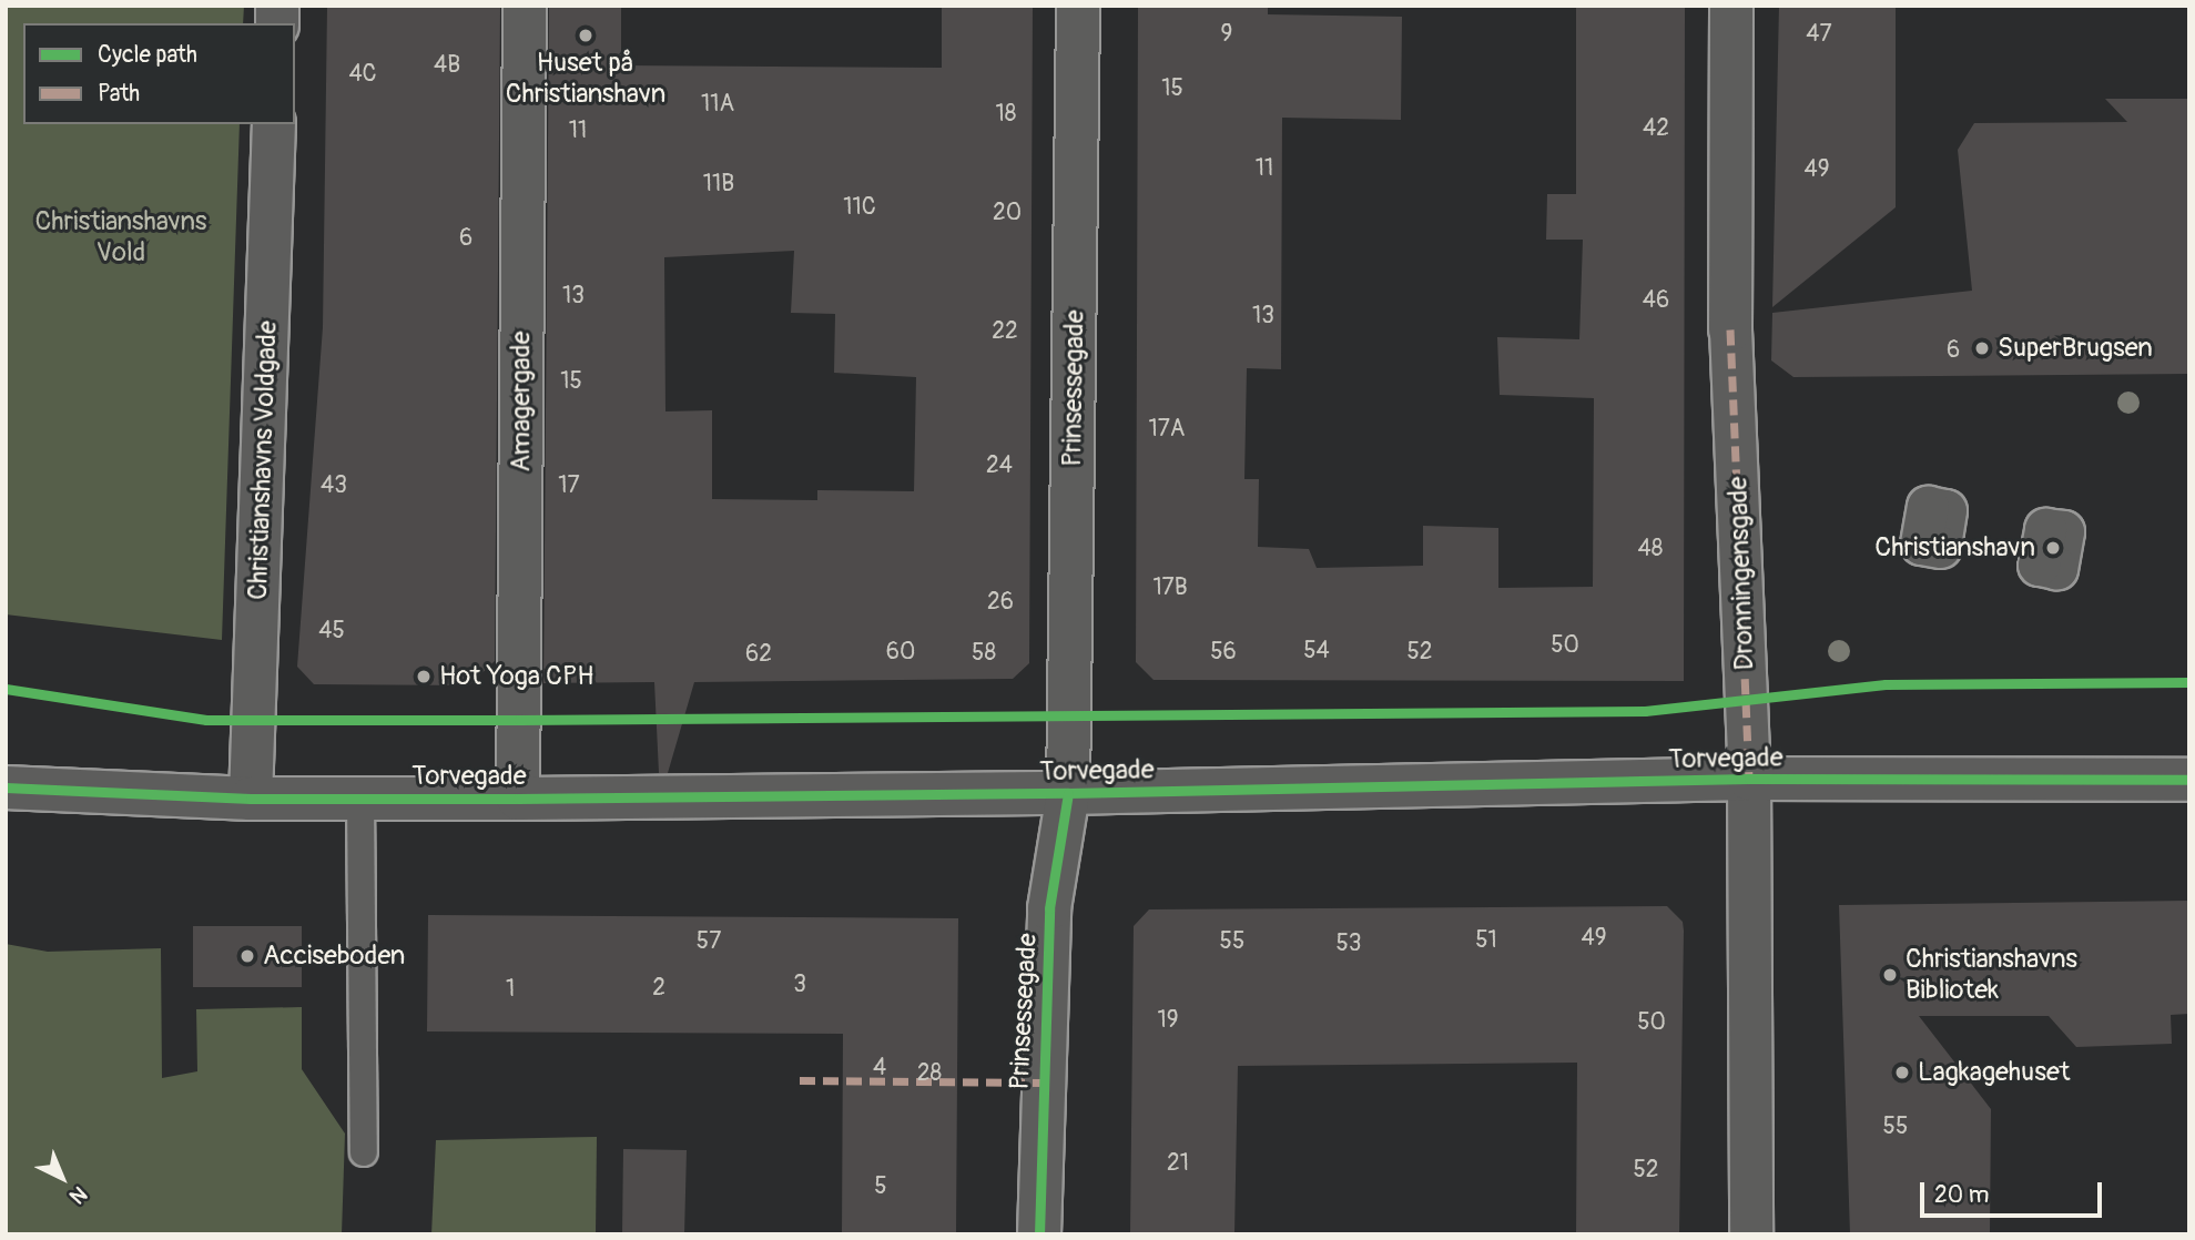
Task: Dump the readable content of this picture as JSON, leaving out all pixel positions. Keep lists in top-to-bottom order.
{
  "streets": {
    "street": [
      "Prinsessegade",
      "Amagergade",
      "Christianshavns Voldgade",
      "Dronningensgade",
      "Torvegade"
    ]
  },
  "crossings": [
    ["Prinsessegade", "Torvegade"],
    ["Amagergade", "Torvegade"],
    ["Christianshavns Voldgade", "Torvegade"],
    ["Dronningensgade", "Torvegade"]
  ],
  "parks": ["Christianshavns Vold"],
  "places": [
    "Huset på Christianshavn",
    "SuperBrugsen",
    "Christianshavn",
    "Hot Yoga CPH",
    "Acciseboden",
    "Christianshavns Bibliotek",
    "Lagkagehuset"
  ],
  "house_numbers": [
    "9",
    "47",
    "4B",
    "4C",
    "15",
    "11A",
    "18",
    "42",
    "11",
    "11",
    "49",
    "11B",
    "11C",
    "20",
    "6",
    "13",
    "46",
    "13",
    "22",
    "6",
    "15",
    "17A",
    "24",
    "43",
    "17",
    "48",
    "17B",
    "26",
    "45",
    "50",
    "54",
    "60",
    "56",
    "52",
    "58",
    "62",
    "49",
    "51",
    "57",
    "55",
    "53",
    "3",
    "2",
    "1",
    "19",
    "50",
    "4",
    "28",
    "55",
    "21",
    "52",
    "5"
  ],
  "legend": ["Cycle path", "Path"],
  "scale_bar": "20 m",
  "north": "bottom right"
}
